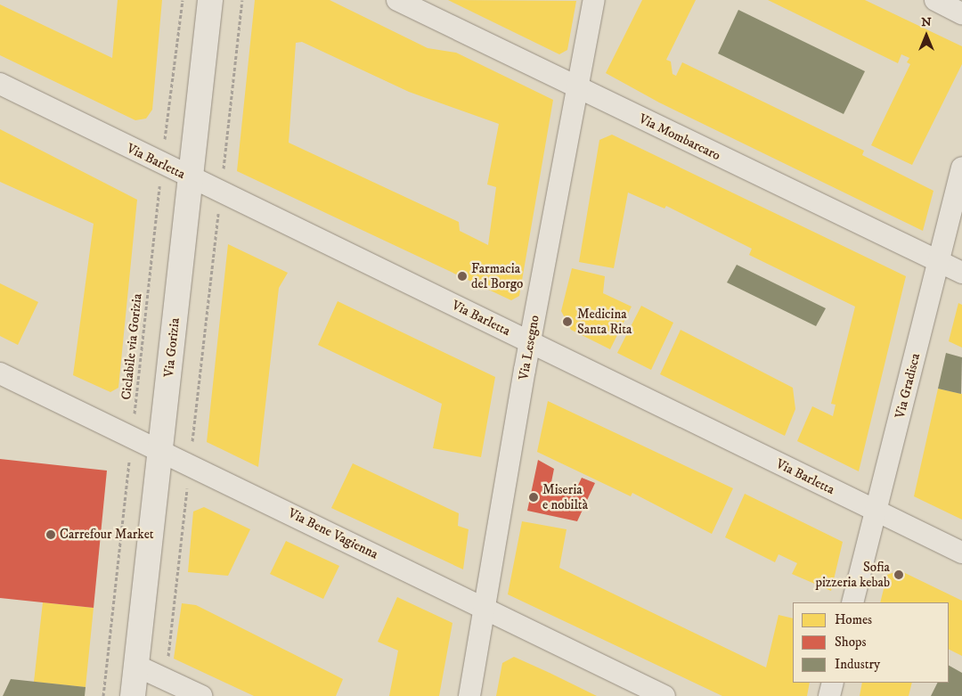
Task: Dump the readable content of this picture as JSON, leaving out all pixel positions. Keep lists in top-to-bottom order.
{
  "streets": {
    "street": [
      "Via Mombarcaro",
      "Via Barletta",
      "Via Gorizia",
      "Via Lesegno",
      "Via Gradisca",
      "Via Bene Vagienna"
    ],
    "path": ["Ciclabile via Gorizia"]
  },
  "crossings": [
    ["Via Mombarcaro", "Via Lesegno"],
    ["Via Mombarcaro", "Via Gradisca"],
    ["Via Barletta", "Ciclabile via Gorizia"],
    ["Via Barletta", "Via Gorizia"],
    ["Via Barletta", "Via Lesegno"],
    ["Via Barletta", "Via Gradisca"],
    ["Ciclabile via Gorizia", "Via Bene Vagienna"],
    ["Via Gorizia", "Via Bene Vagienna"],
    ["Via Lesegno", "Via Bene Vagienna"]
  ],
  "places": [
    "Farmacia del Borgo",
    "Medicina Santa Rita",
    "Miseria e nobiltà",
    "Carrefour Market",
    "Sofia pizzeria kebab"
  ],
  "legend": ["Homes", "Shops", "Industry"],
  "north": "top"
}
